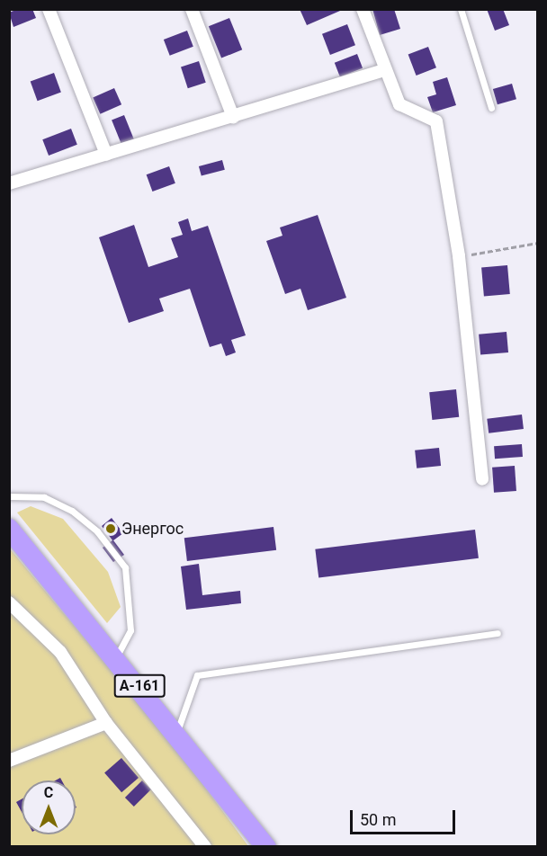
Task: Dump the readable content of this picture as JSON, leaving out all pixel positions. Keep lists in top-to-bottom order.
{
  "streets": {
    "highway": ["А-161"]
  },
  "places": ["Энергос"],
  "scale_bar": "50 m",
  "north": "top"
}
